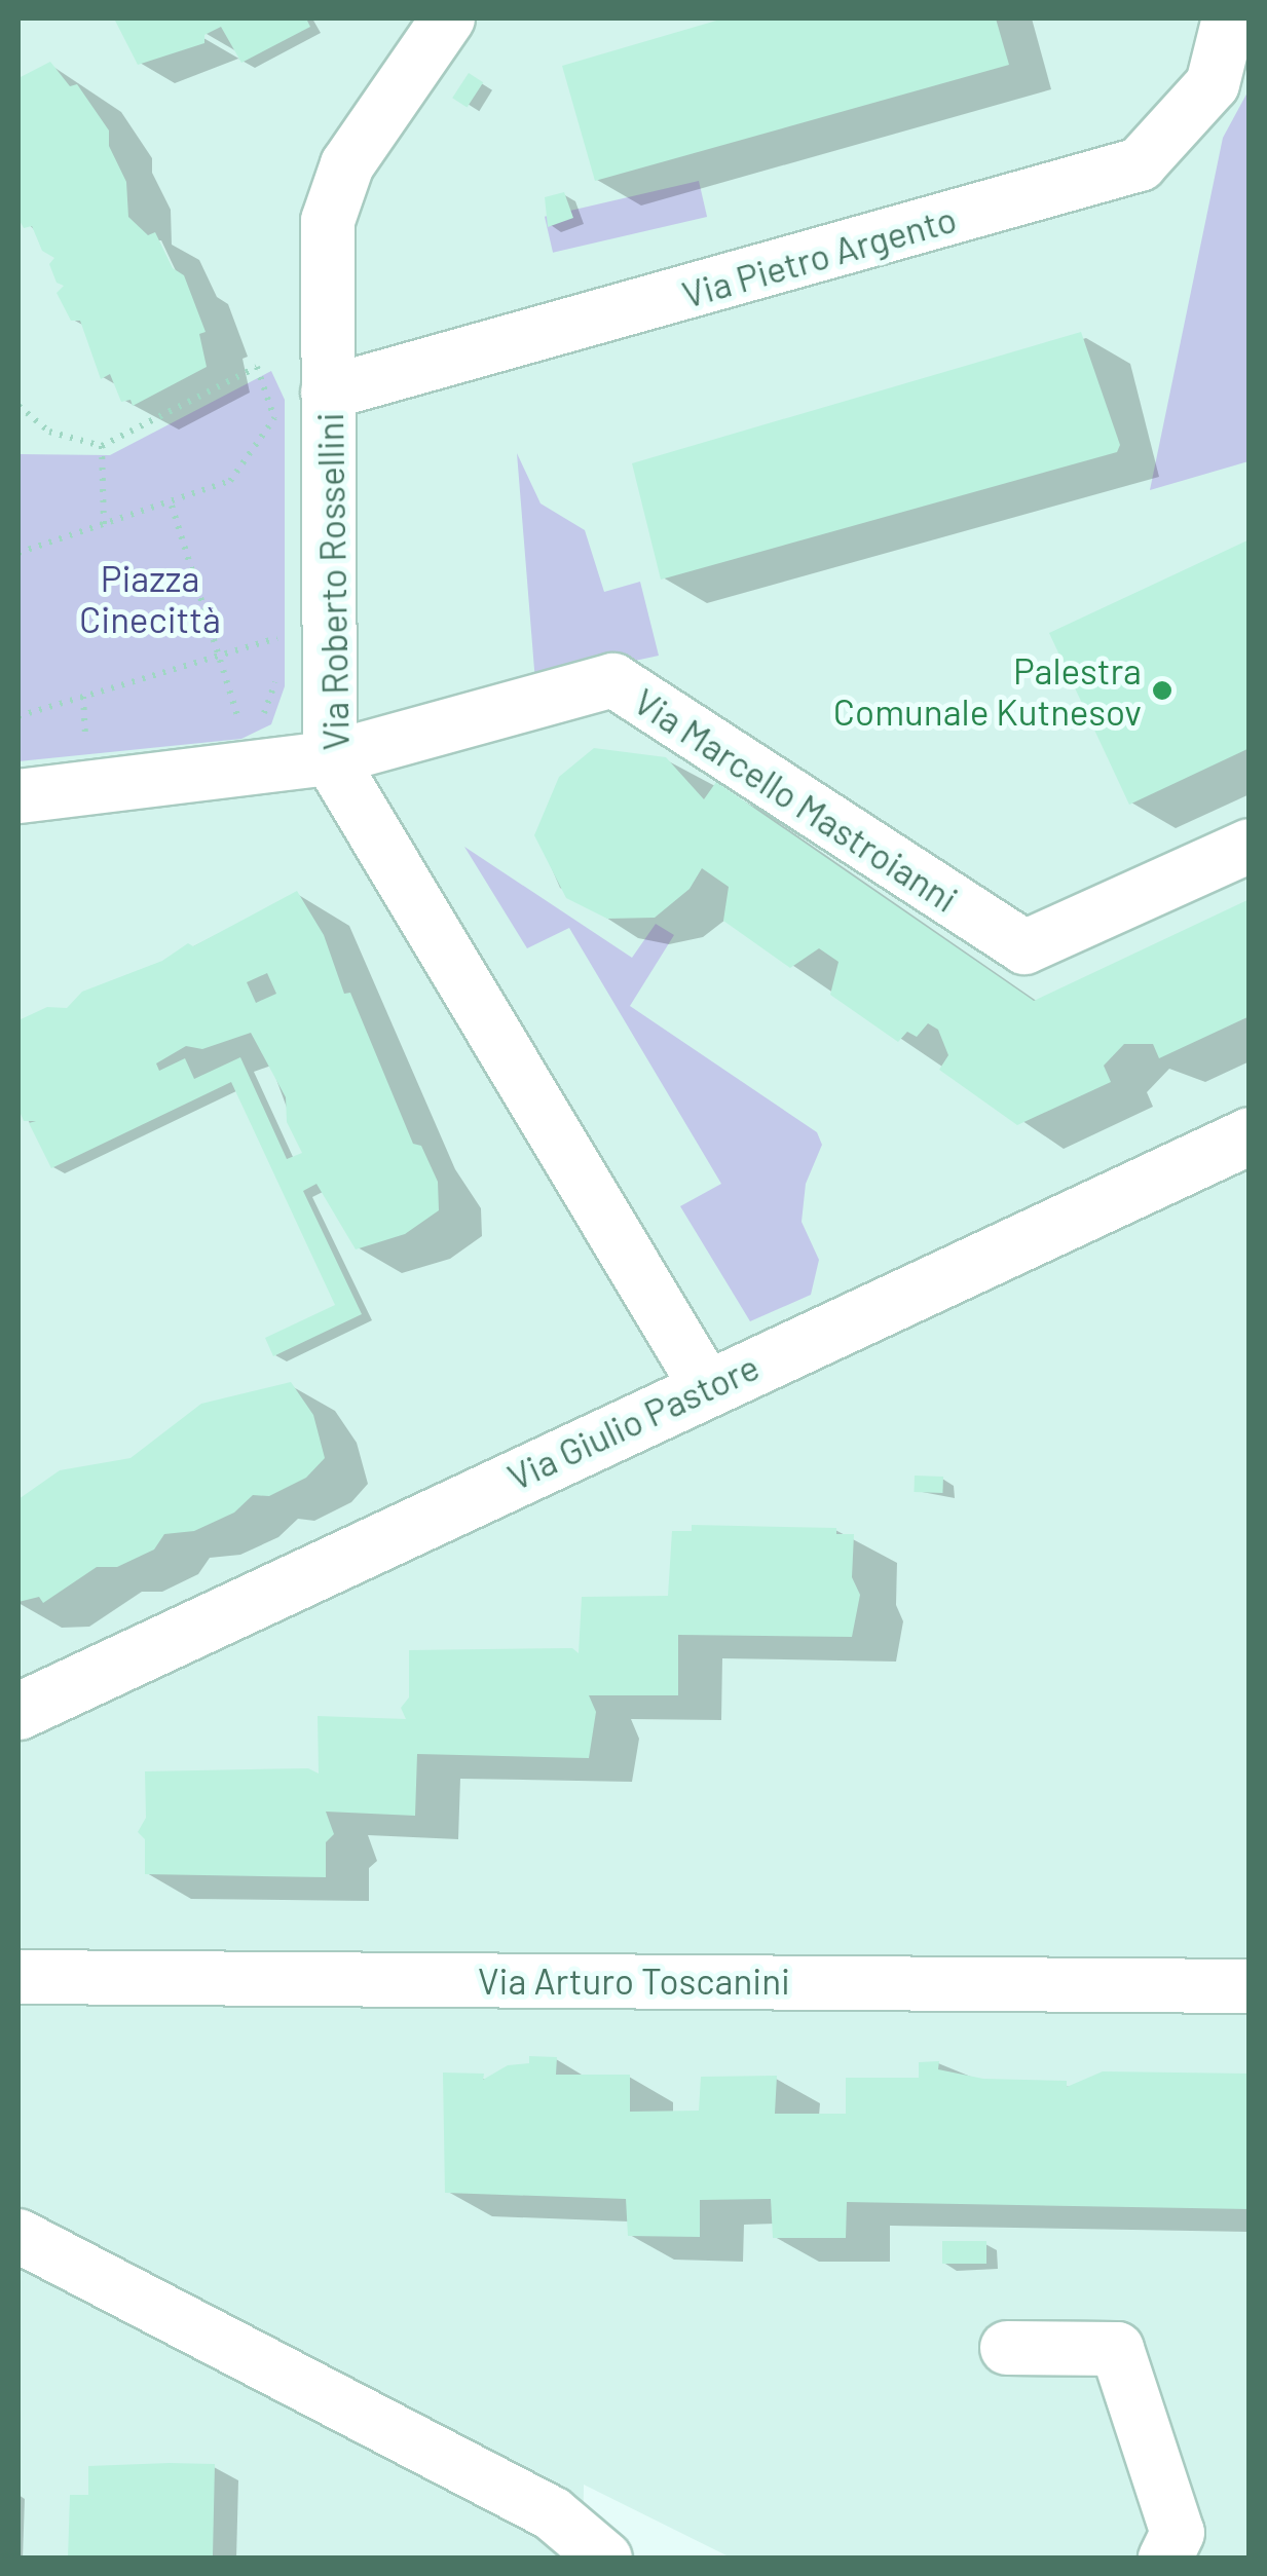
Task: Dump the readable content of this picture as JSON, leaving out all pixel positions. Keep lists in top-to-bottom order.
{
  "streets": {
    "street": [
      "Via Pietro Argento",
      "Via Roberto Rossellini",
      "Via Marcello Mastroianni",
      "Via Giulio Pastore",
      "Via Arturo Toscanini"
    ]
  },
  "crossings": [
    ["Via Pietro Argento", "Via Roberto Rossellini"],
    ["Via Roberto Rossellini", "Via Marcello Mastroianni"],
    ["Via Roberto Rossellini", "Via Giulio Pastore"]
  ],
  "parks": ["Piazza Cinecittà"],
  "places": ["Palestra Comunale Kutnesov"]
}
